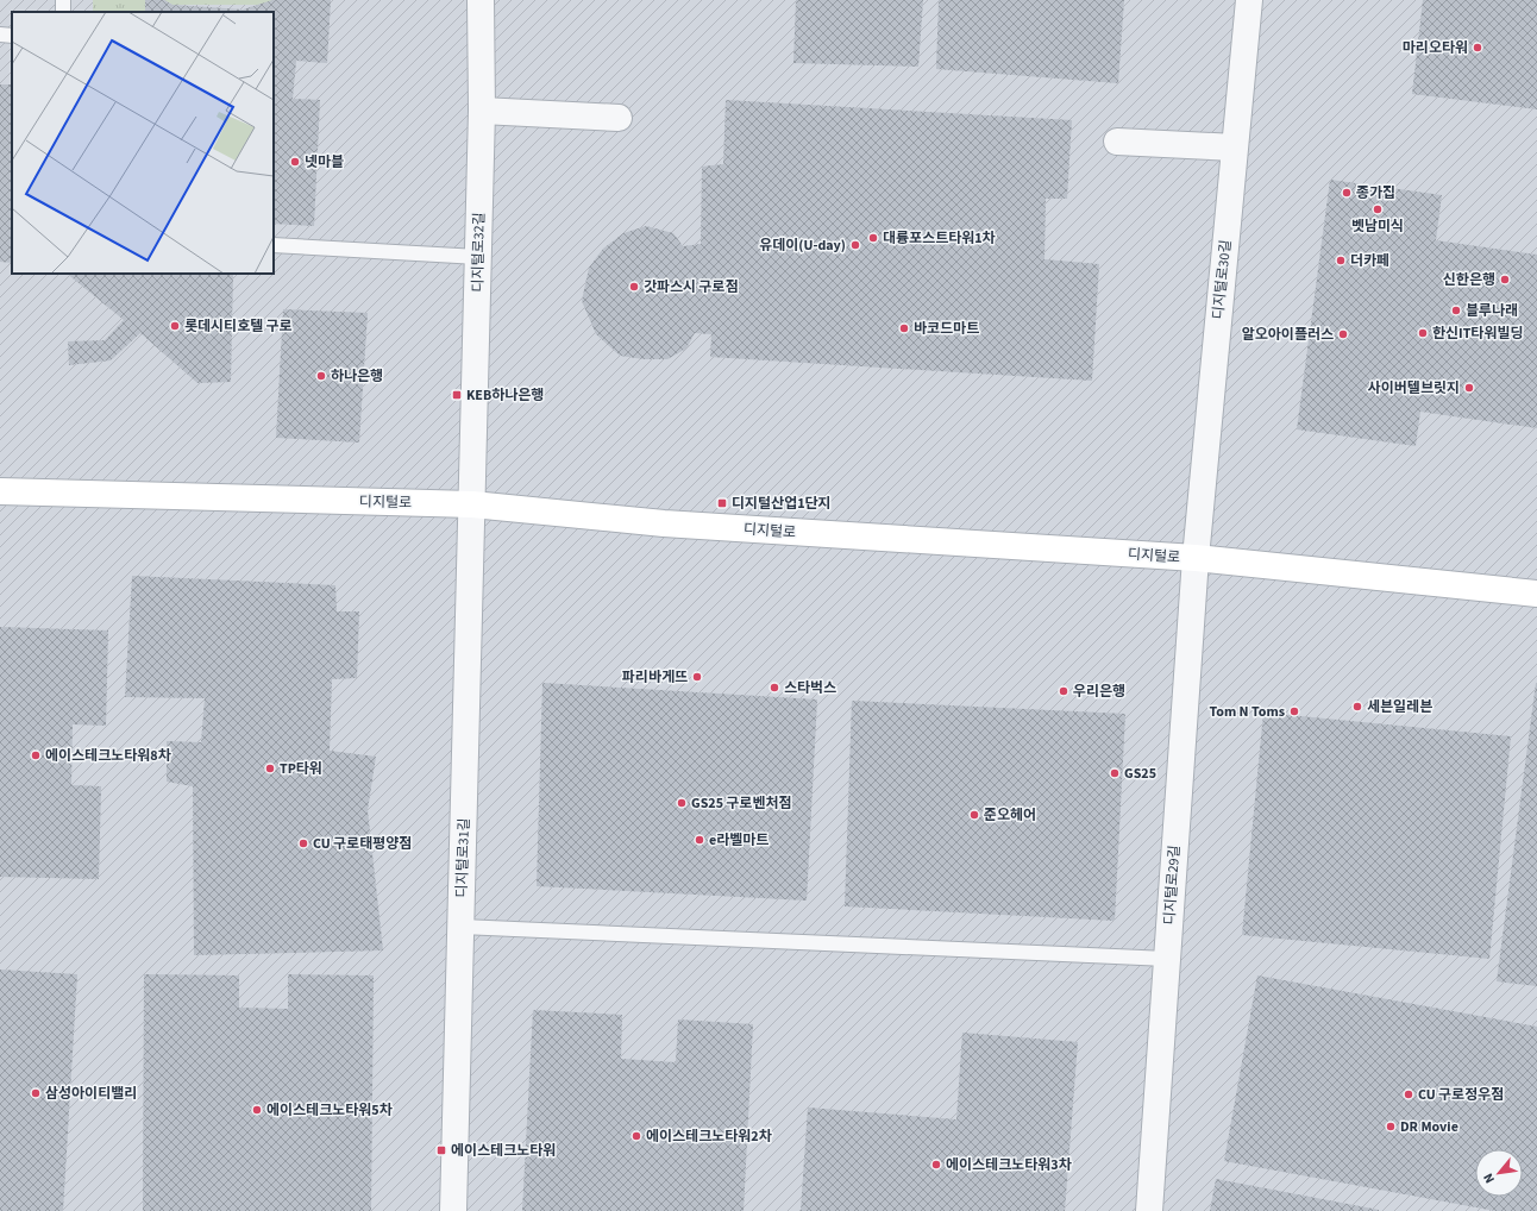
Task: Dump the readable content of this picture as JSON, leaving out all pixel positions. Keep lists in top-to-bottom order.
{
  "streets": {
    "main road": ["디지털로"],
    "street": [
      "디지털로32길",
      "디지털로30길",
      "디지털로31길",
      "디지털로29길"
    ]
  },
  "crossings": [
    ["디지털로32길", "디지털로"],
    ["디지털로32길", "디지털로31길"],
    ["디지털로30길", "디지털로"],
    ["디지털로30길", "디지털로29길"],
    ["디지털로", "디지털로31길"],
    ["디지털로", "디지털로29길"]
  ],
  "places": {
    "other": [
      "마리오타워",
      "넷마블",
      "종가집",
      "벳남미식",
      "대륭포스트타워1차",
      "유데이(U-day)",
      "더카페",
      "신한은행",
      "갓파스시 구로점",
      "블루나래",
      "롯데시티호텔 구로",
      "바코드마트",
      "한신IT타워빌딩",
      "알오아이플러스",
      "하나은행",
      "사이버텔브릿지",
      "파리바게뜨",
      "스타벅스",
      "우리은행",
      "세븐일레븐",
      "Tom N Toms",
      "에이스테크노타워8차",
      "TP타워",
      "GS25",
      "GS25 구로벤처점",
      "준오헤어",
      "e라벨마트",
      "CU 구로태평양점",
      "삼성아이티밸리",
      "CU 구로정우점",
      "에이스테크노타워5차",
      "DR Movie",
      "에이스테크노타워2차",
      "에이스테크노타워3차"
    ],
    "transit": ["KEB하나은행", "디지털산업1단지", "에이스테크노타워"]
  },
  "north": "bottom left"
}
